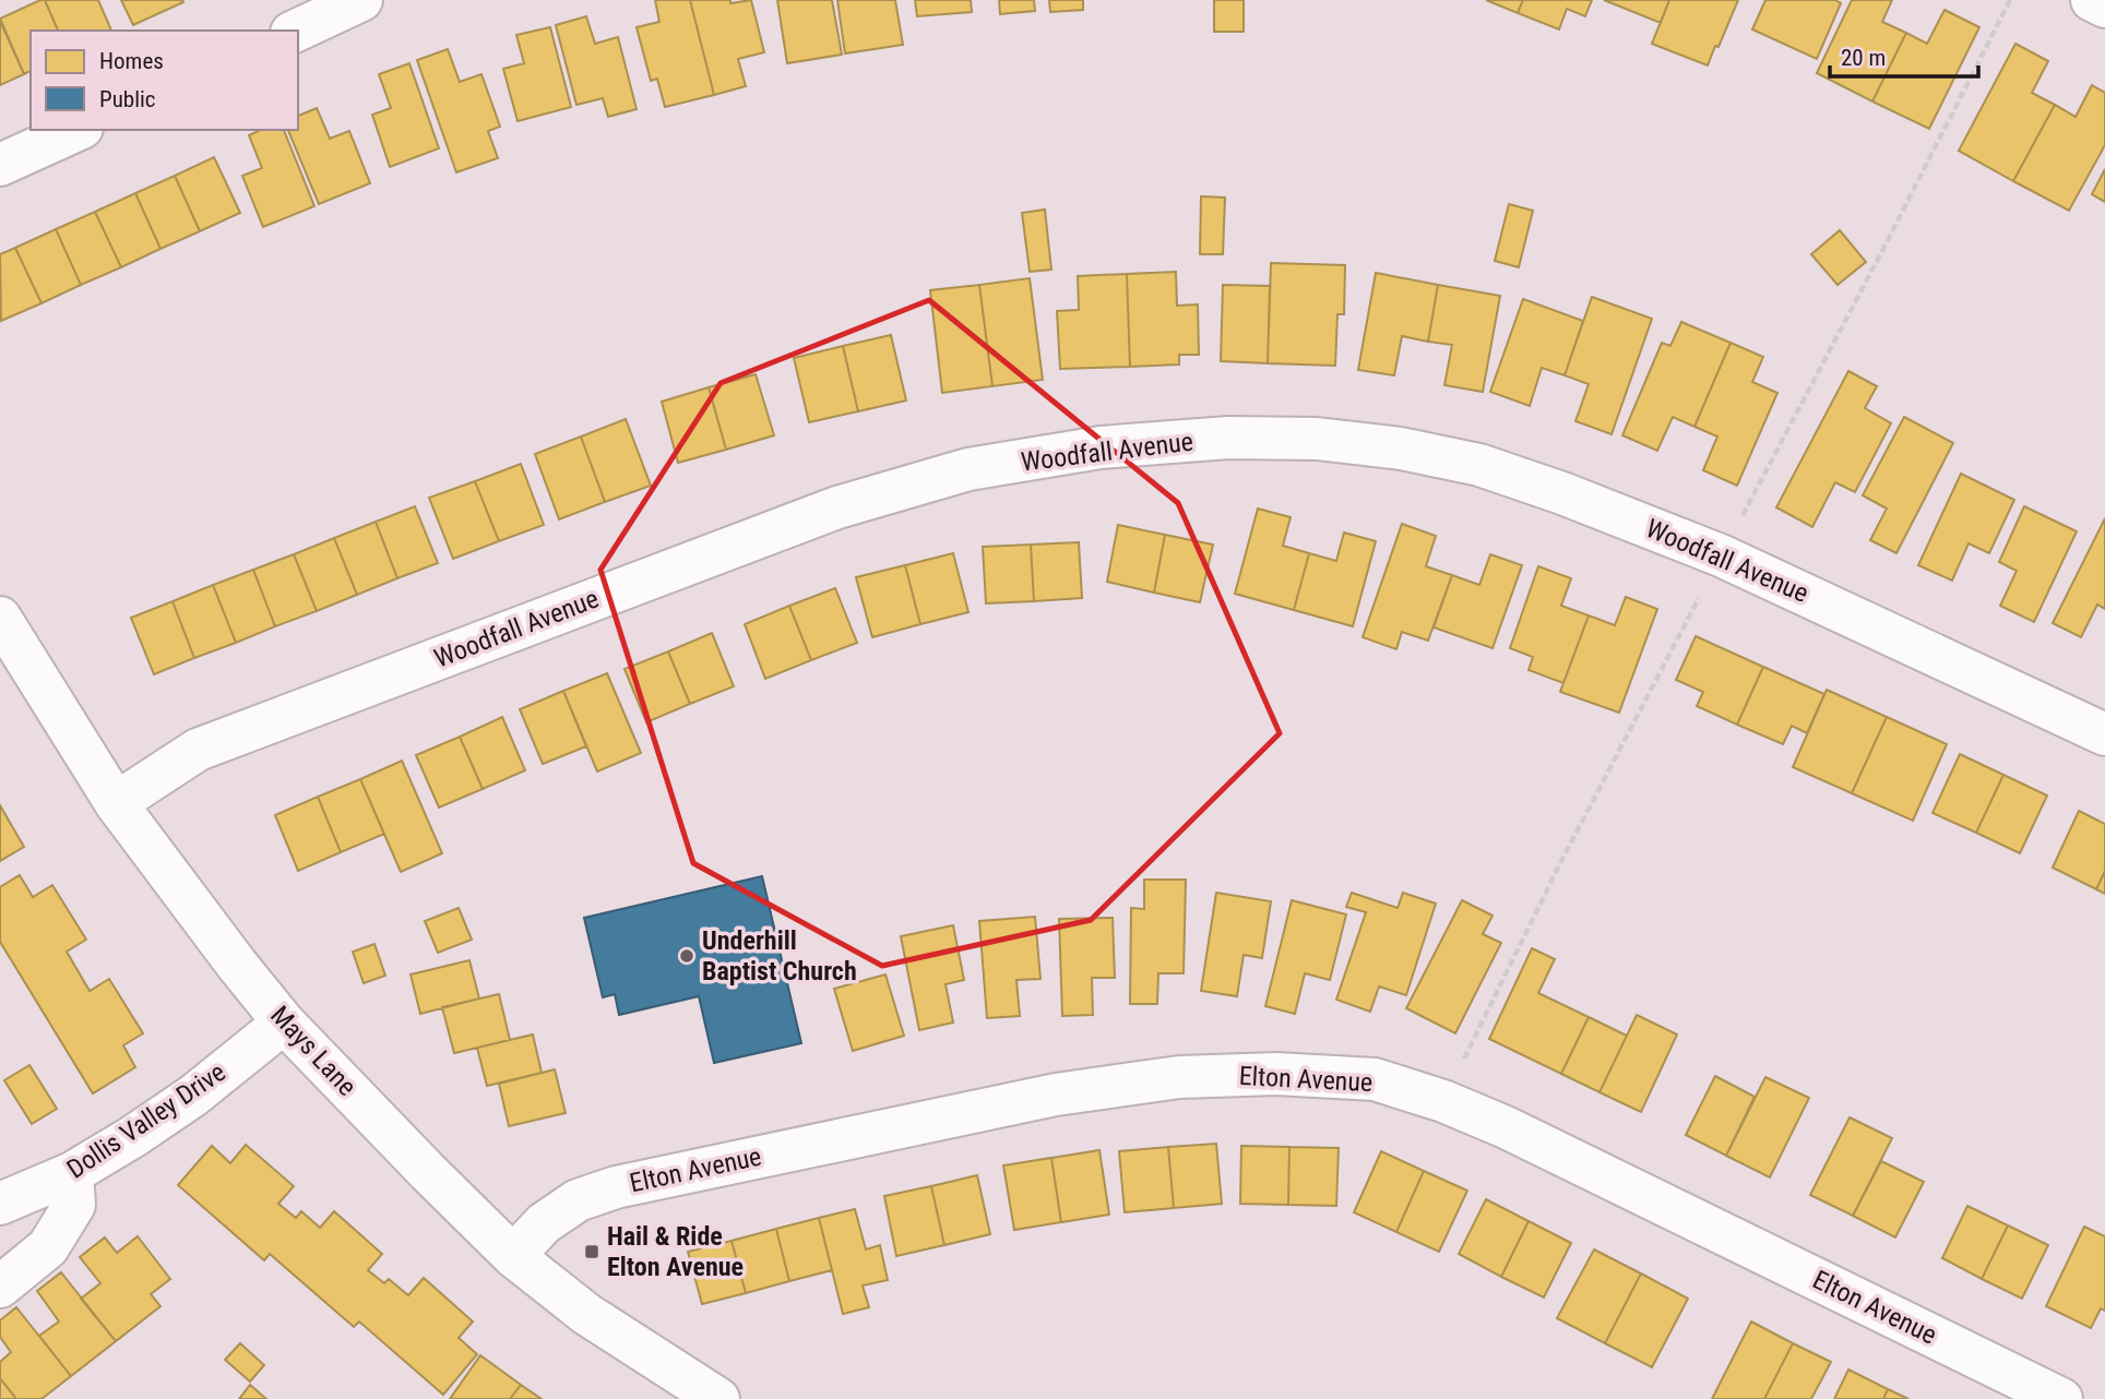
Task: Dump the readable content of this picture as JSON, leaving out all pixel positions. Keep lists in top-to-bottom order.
{
  "streets": {
    "street": [
      "Woodfall Avenue",
      "Mays Lane",
      "Elton Avenue",
      "Dollis Valley Drive"
    ]
  },
  "crossings": [
    ["Woodfall Avenue", "Mays Lane"],
    ["Mays Lane", "Elton Avenue"],
    ["Mays Lane", "Dollis Valley Drive"]
  ],
  "places": {
    "other": ["Underhill Baptist Church"],
    "transit": ["Hail & Ride Elton Avenue"]
  },
  "legend": ["Homes", "Public"],
  "scale_bar": "20 m"
}
